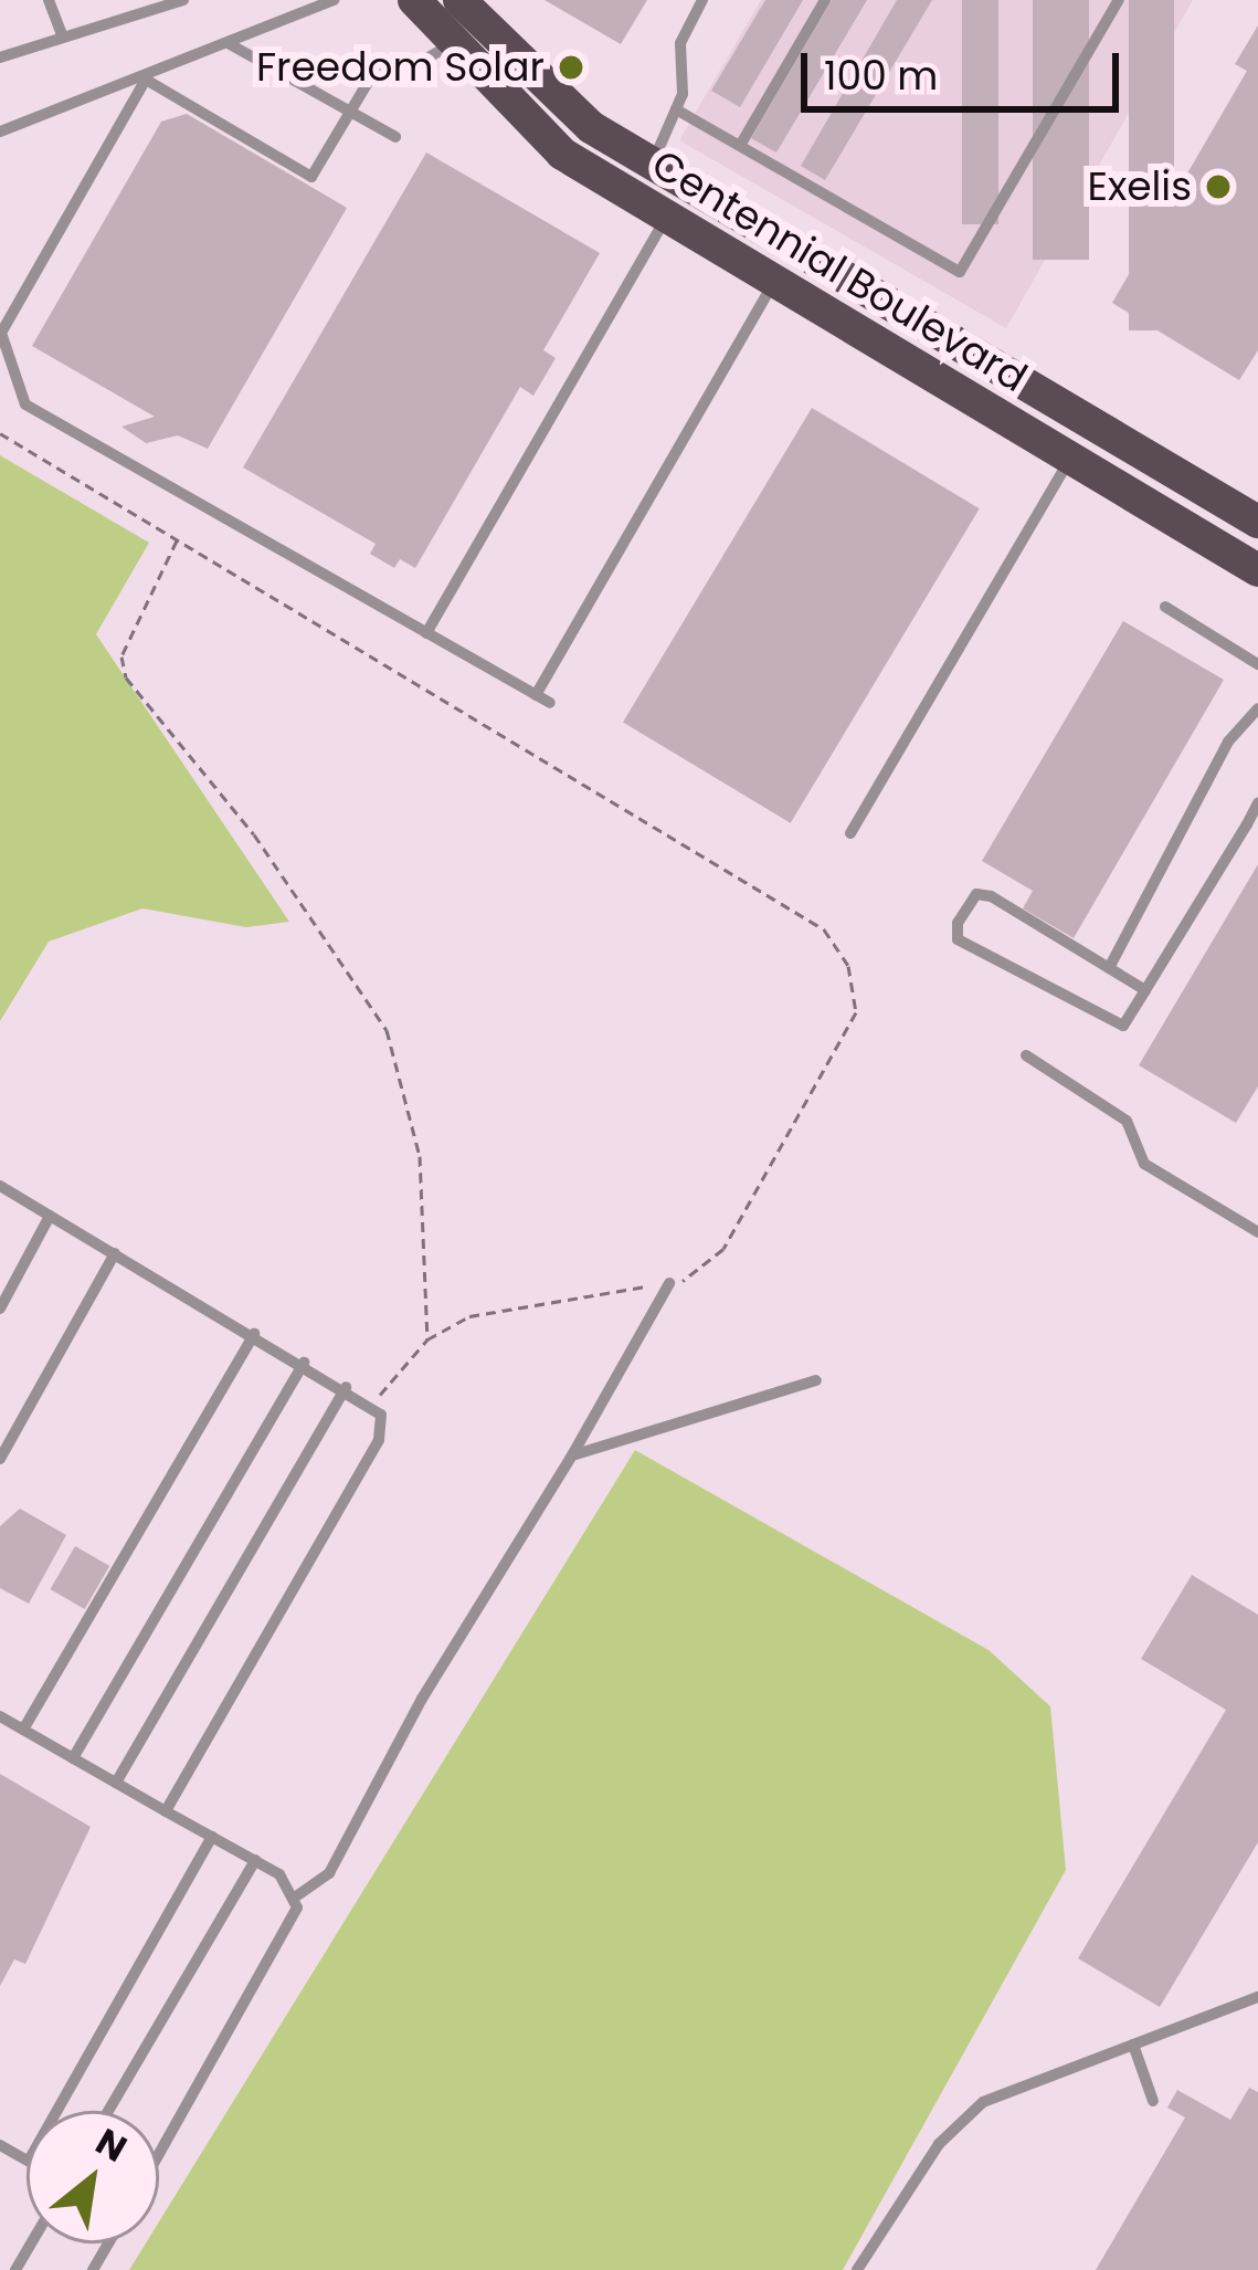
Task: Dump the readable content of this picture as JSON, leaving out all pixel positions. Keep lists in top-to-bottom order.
{
  "streets": {
    "main road": ["Centennial Boulevard"]
  },
  "places": ["Freedom Solar", "Exelis"],
  "scale_bar": "100 m",
  "north": "top right"
}
